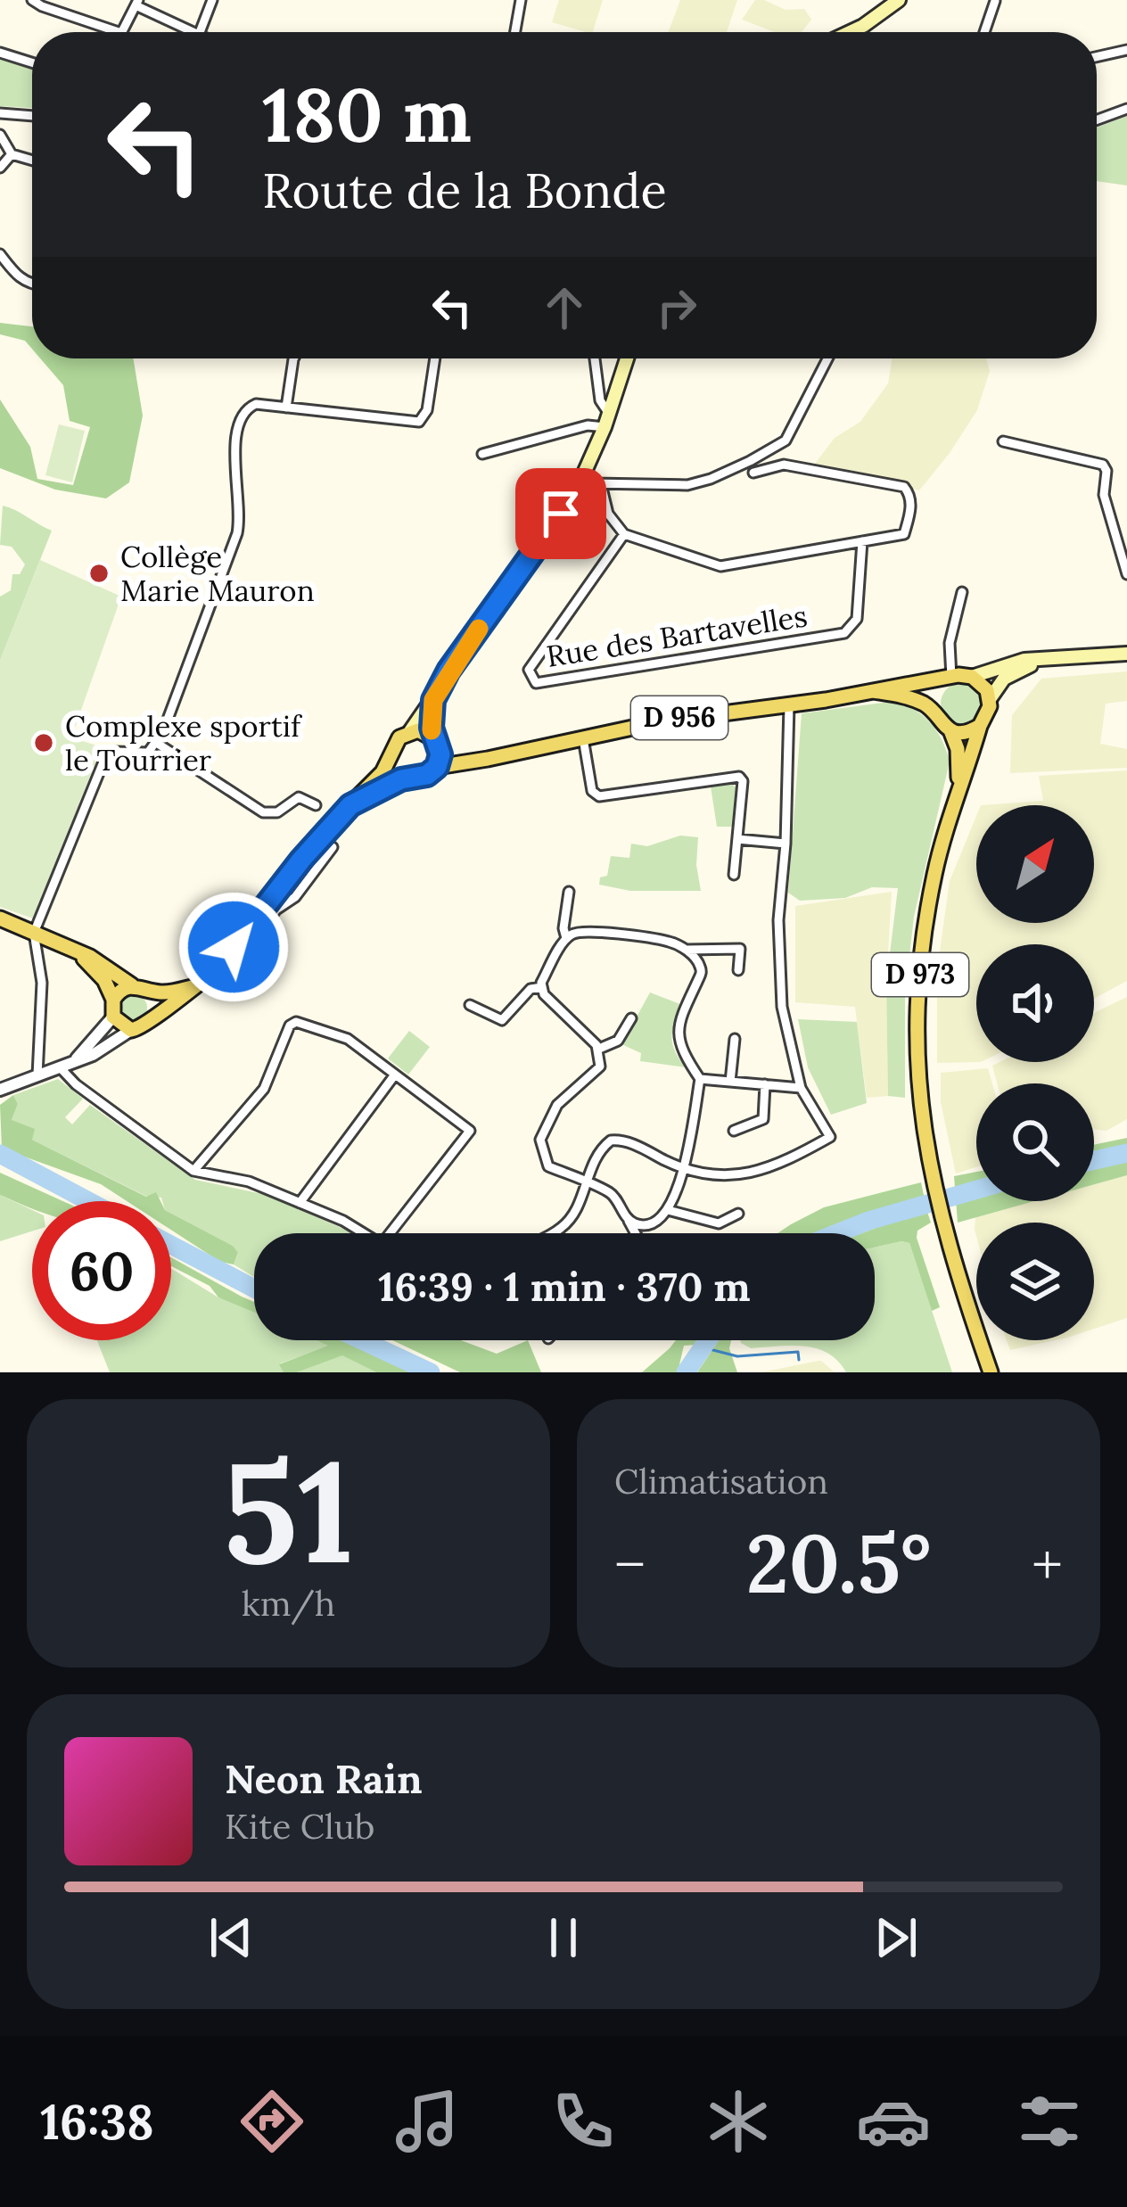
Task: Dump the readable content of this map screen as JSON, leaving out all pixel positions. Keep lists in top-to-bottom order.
{
  "streets": {
    "main road": ["D 956", "D 973"],
    "street": ["Rue des Bartavelles"]
  },
  "crossings": [
    ["D 956", "D 973"]
  ],
  "places": ["Collège Marie Mauron", "Complexe sportif le Tourrier"],
  "north": "top right",
  "page": {
    "turn": ["180 m", "Route de la Bonde"],
    "limit": "60",
    "trip": "16:39 · 1 min · 370 m",
    "tile": [
      ["51", "km/h"],
      "Climatisation"
    ],
    "heat": ["−", "20.5°", "+"],
    "song": ["Neon Rain", "Kite Club"],
    "tabs": "16:38"
  }
}
